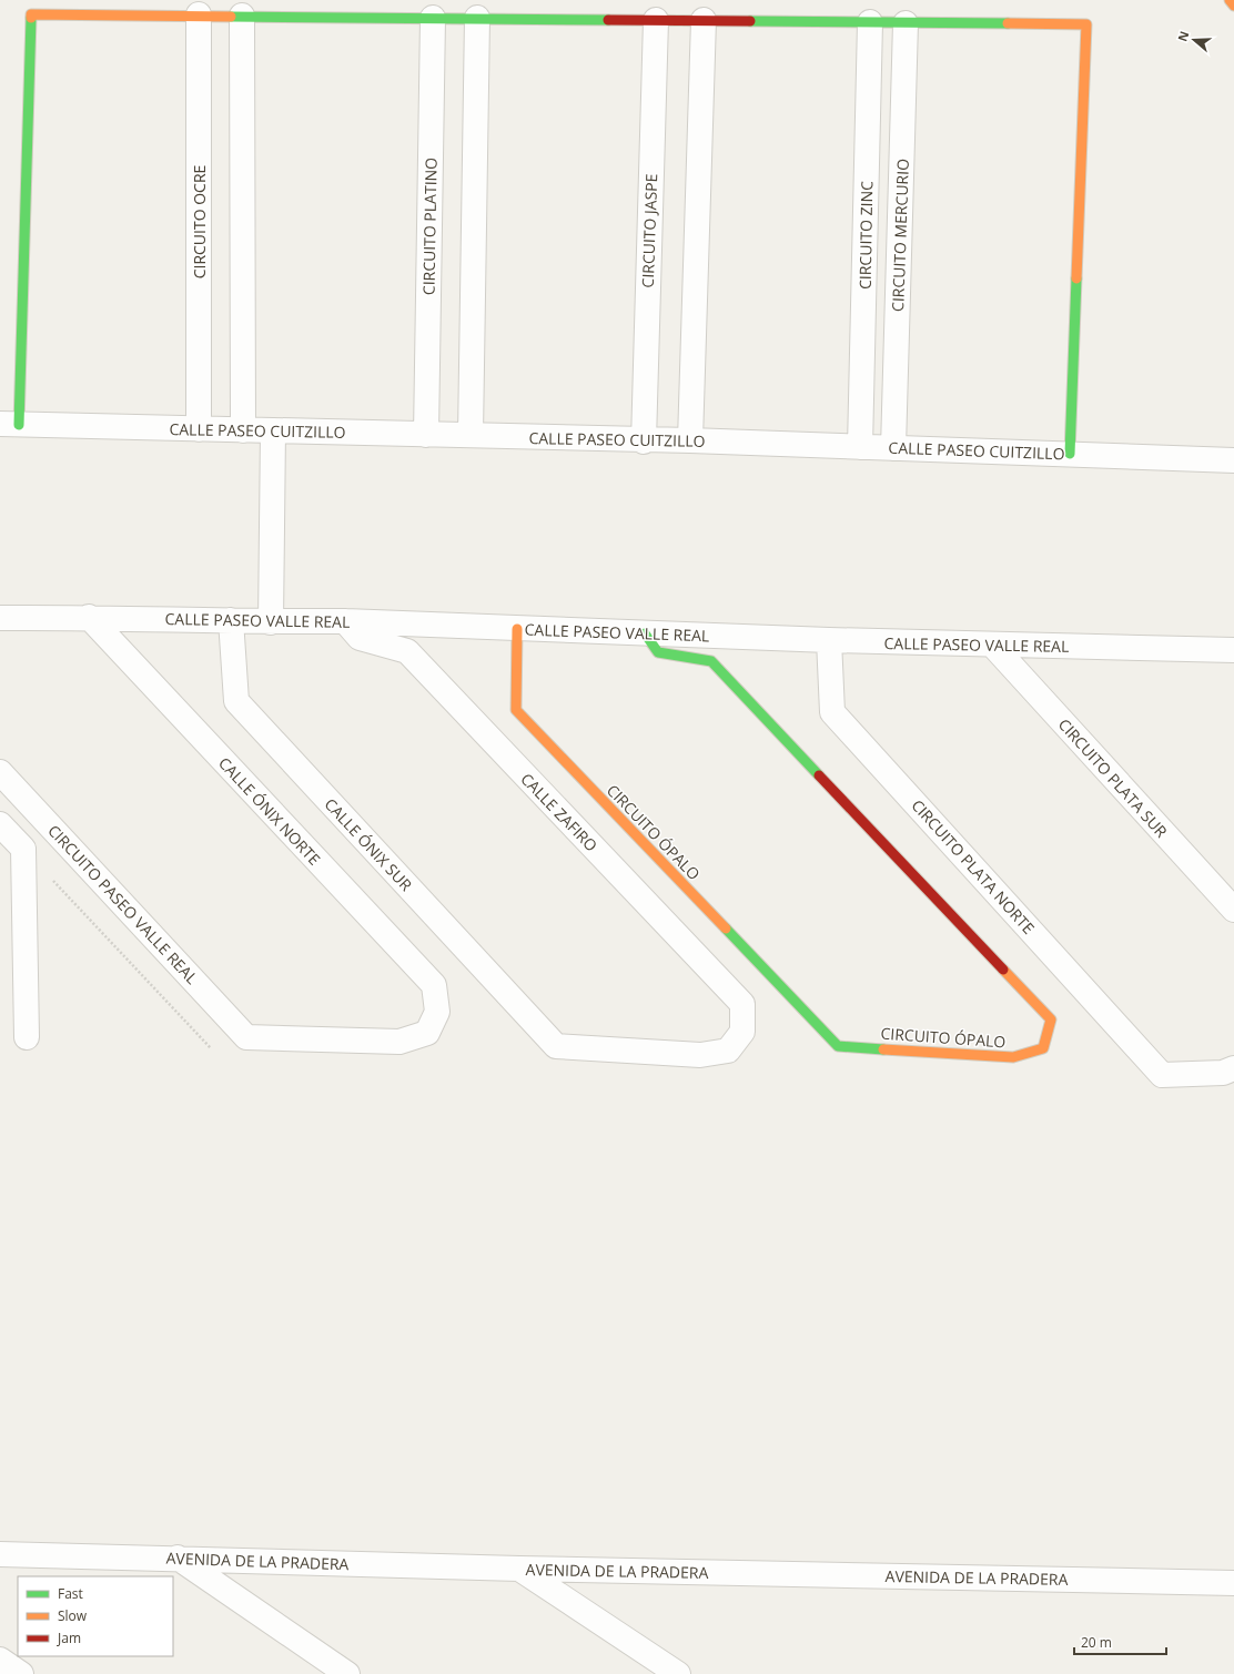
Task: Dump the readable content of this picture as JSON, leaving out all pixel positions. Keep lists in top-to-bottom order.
{
  "streets": {
    "street": [
      "CIRCUITO OCRE",
      "CIRCUITO PLATINO",
      "CIRCUITO JASPE",
      "CIRCUITO ZINC",
      "CIRCUITO MERCURIO",
      "CALLE PASEO CUITZILLO",
      "CALLE PASEO VALLE REAL",
      "CIRCUITO PLATA SUR",
      "CALLE ÓNIX NORTE",
      "CALLE ZAFIRO",
      "CIRCUITO ÓPALO",
      "CALLE ÓNIX SUR",
      "CIRCUITO PLATA NORTE",
      "CIRCUITO PASEO VALLE REAL",
      "AVENIDA DE LA PRADERA"
    ]
  },
  "crossings": [
    ["CIRCUITO OCRE", "CALLE PASEO CUITZILLO"],
    ["CIRCUITO PLATINO", "CALLE PASEO CUITZILLO"],
    ["CIRCUITO JASPE", "CALLE PASEO CUITZILLO"],
    ["CIRCUITO ZINC", "CALLE PASEO CUITZILLO"],
    ["CIRCUITO MERCURIO", "CALLE PASEO CUITZILLO"],
    ["CALLE PASEO VALLE REAL", "CIRCUITO PLATA SUR"],
    ["CALLE PASEO VALLE REAL", "CALLE ÓNIX NORTE"],
    ["CALLE PASEO VALLE REAL", "CALLE ZAFIRO"],
    ["CALLE PASEO VALLE REAL", "CIRCUITO ÓPALO"],
    ["CALLE PASEO VALLE REAL", "CALLE ÓNIX SUR"],
    ["CALLE PASEO VALLE REAL", "CIRCUITO PLATA NORTE"],
    ["CALLE ÓNIX NORTE", "CIRCUITO PASEO VALLE REAL"],
    ["CALLE ZAFIRO", "CALLE ÓNIX SUR"]
  ],
  "legend": ["Fast", "Slow", "Jam"],
  "scale_bar": "20 m",
  "north": "left"
}
